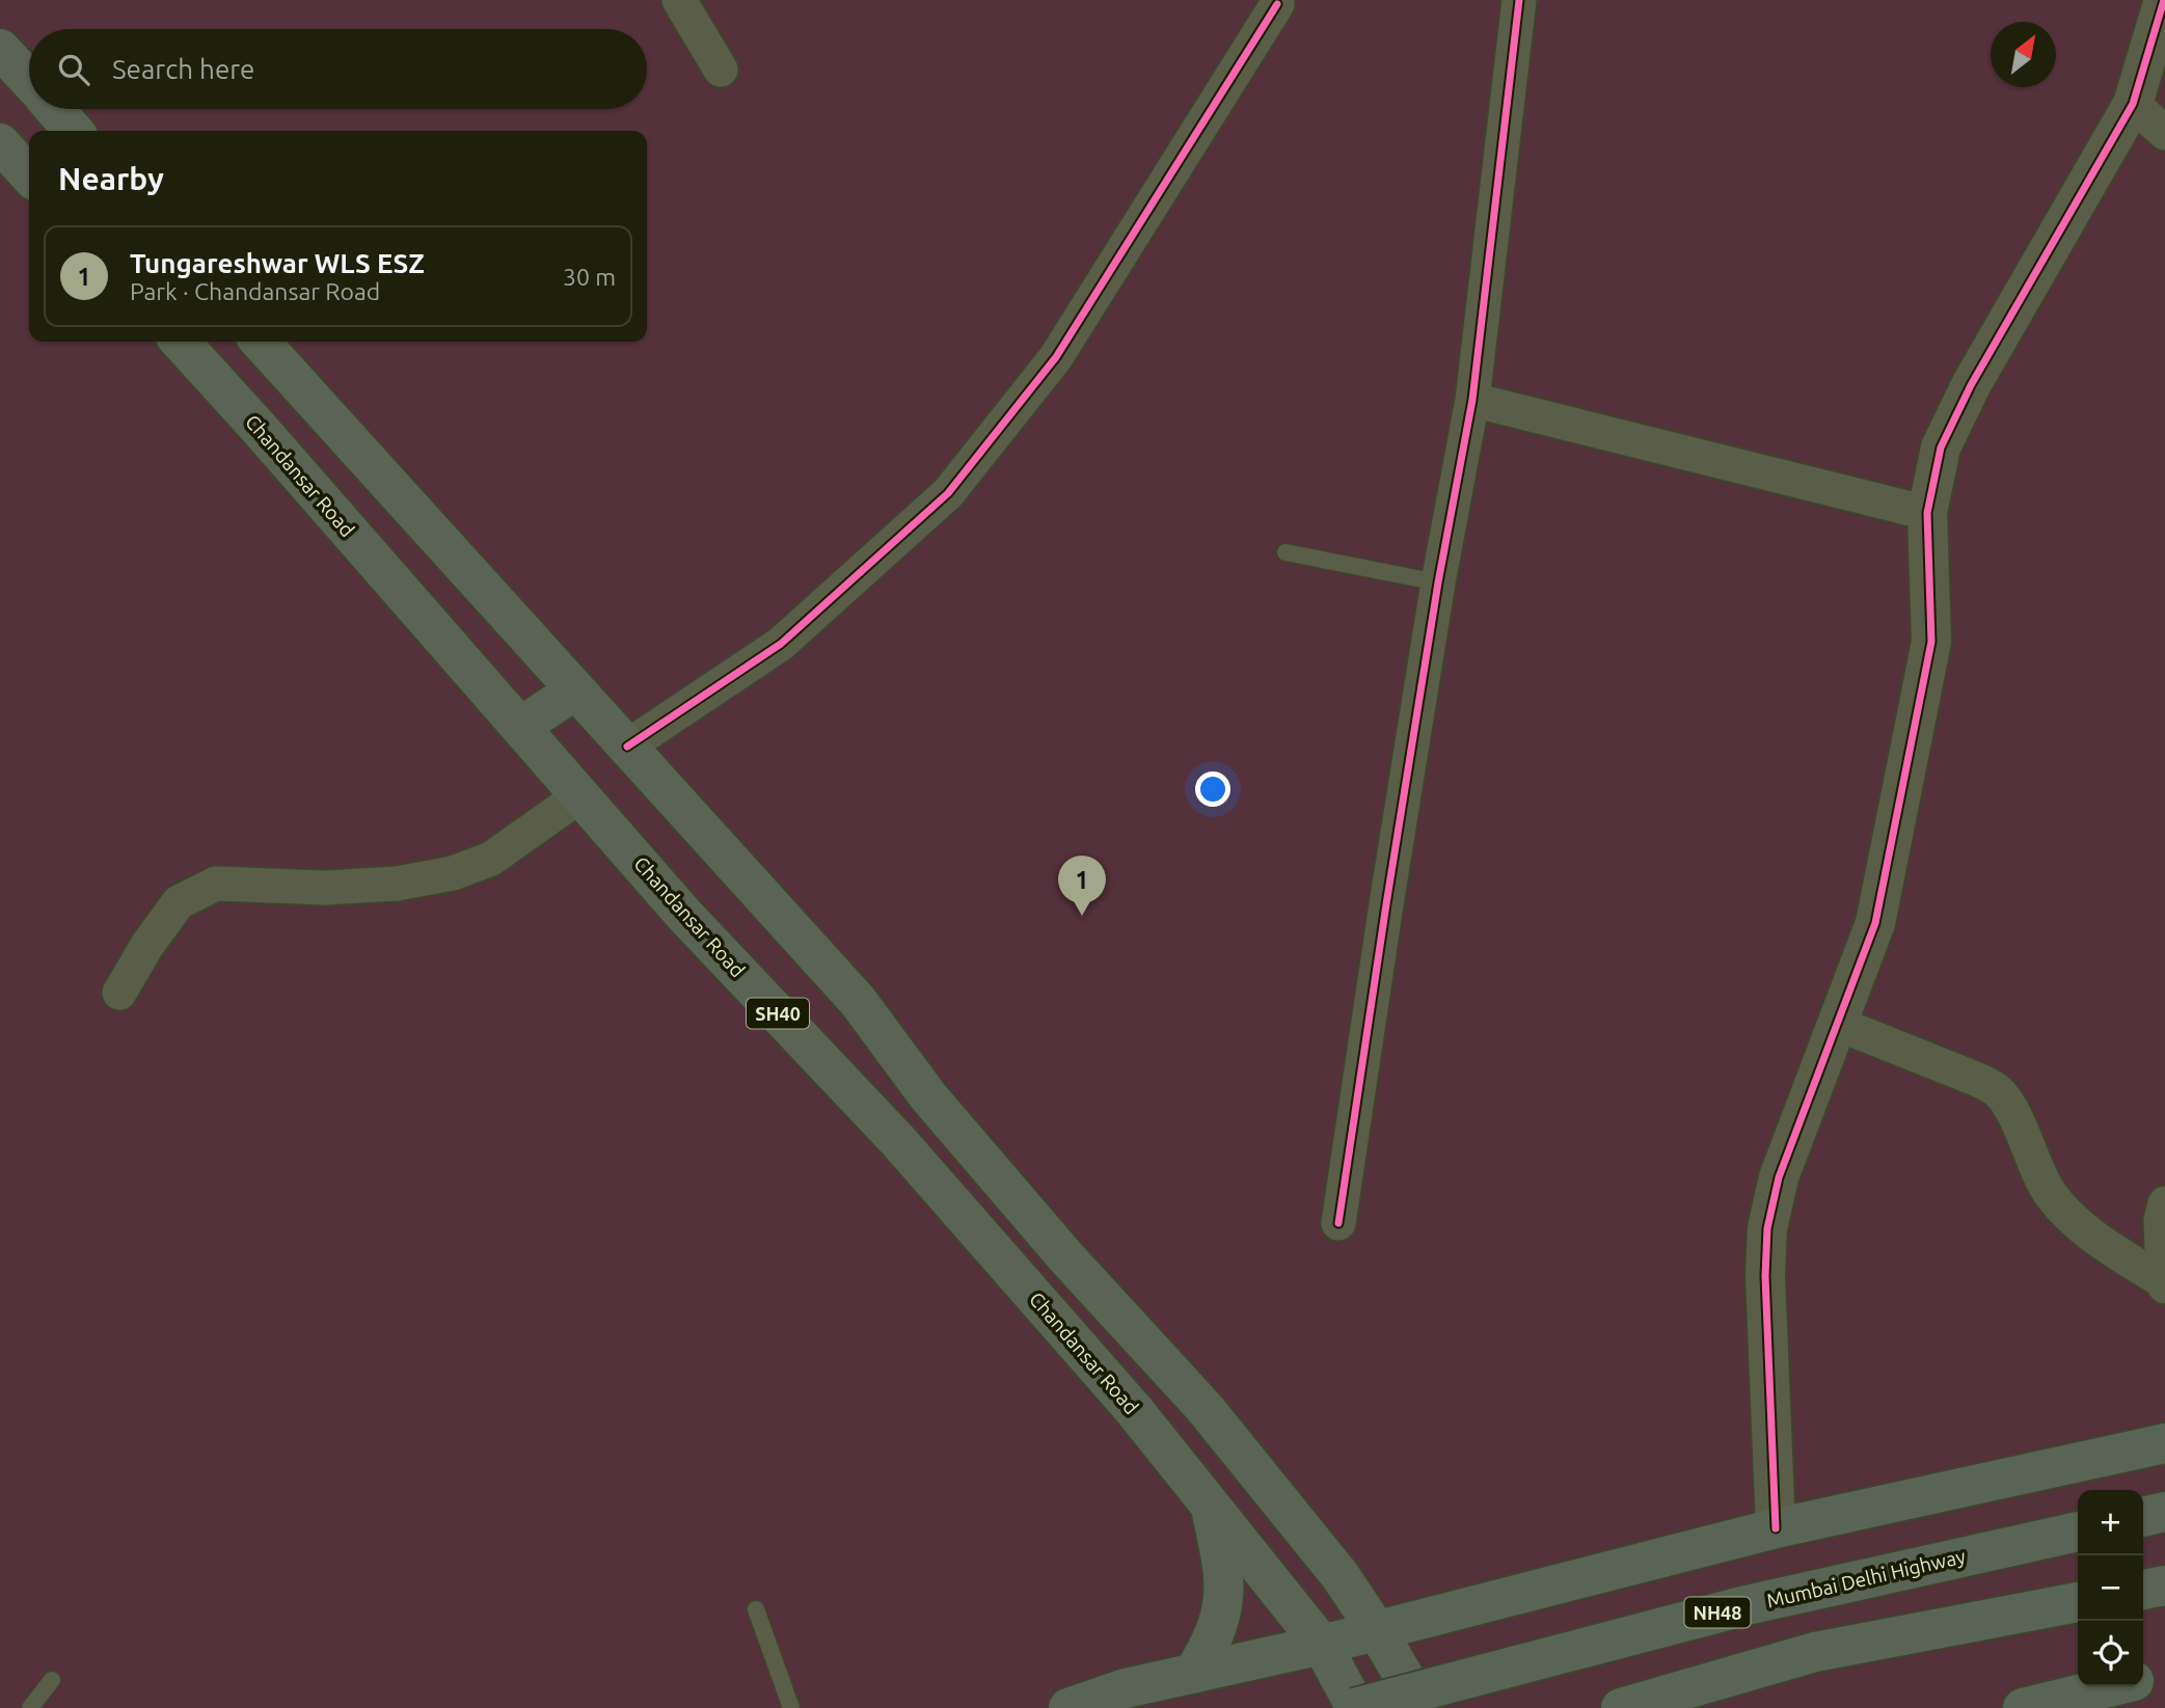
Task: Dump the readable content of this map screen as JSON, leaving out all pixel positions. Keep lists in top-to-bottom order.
{
  "streets": {
    "highway": ["Mumbai Delhi Highway", "NH48"],
    "main road": ["Chandansar Road", "SH40"]
  },
  "crossings": [
    ["Chandansar Road", "Mumbai Delhi Highway"]
  ],
  "north": "top right",
  "page": {
    "search": "Search here",
    "heading": "Nearby",
    "list": [
      {
        "mark": "1",
        "name": "Tungareshwar WLS ESZ",
        "note": "Park · Chandansar Road",
        "value": "30 m"
      }
    ],
    "pins": "1",
    "map_buttons": ["+", "−"]
  }
}
